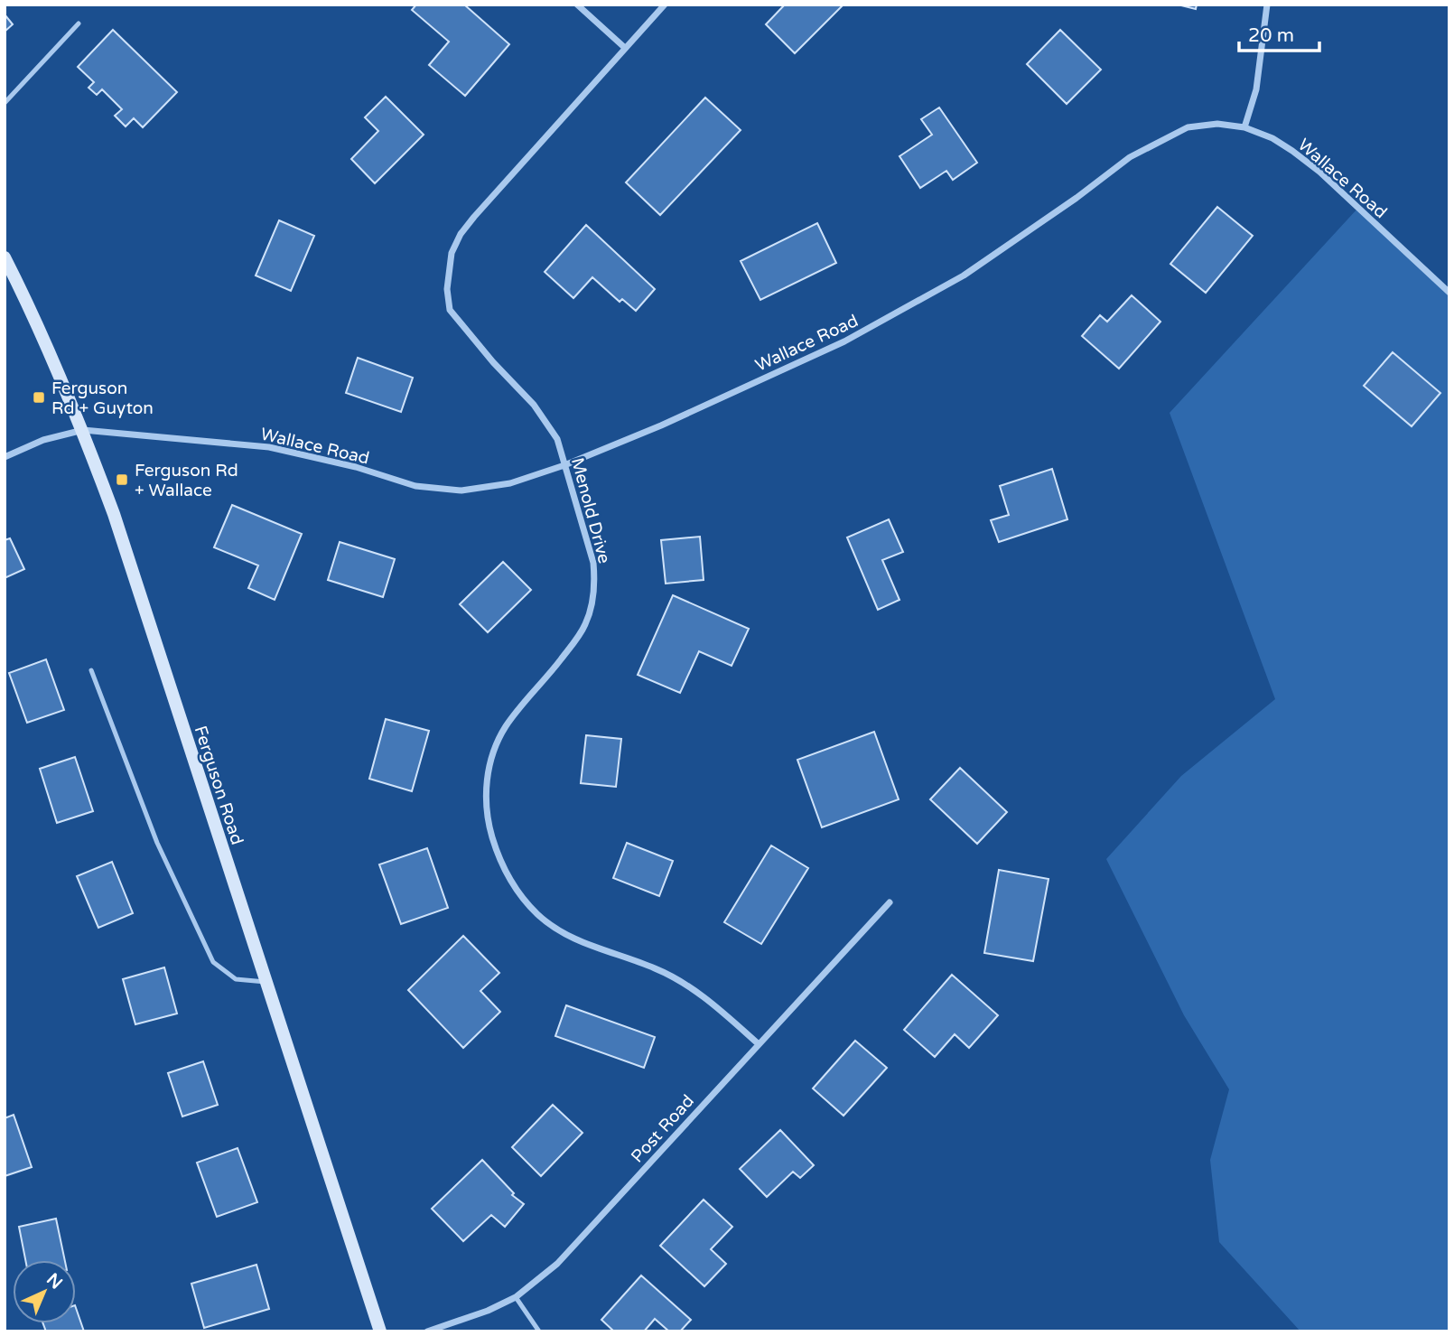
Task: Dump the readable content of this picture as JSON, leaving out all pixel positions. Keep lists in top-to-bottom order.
{
  "streets": {
    "street": [
      "Wallace Road",
      "Menold Drive",
      "Ferguson Road",
      "Post Road"
    ]
  },
  "crossings": [
    ["Wallace Road", "Menold Drive"],
    ["Wallace Road", "Ferguson Road"],
    ["Menold Drive", "Post Road"]
  ],
  "places": {
    "transit": ["Ferguson Rd + Guyton", "Ferguson Rd + Wallace"]
  },
  "scale_bar": "20 m",
  "north": "top right"
}
